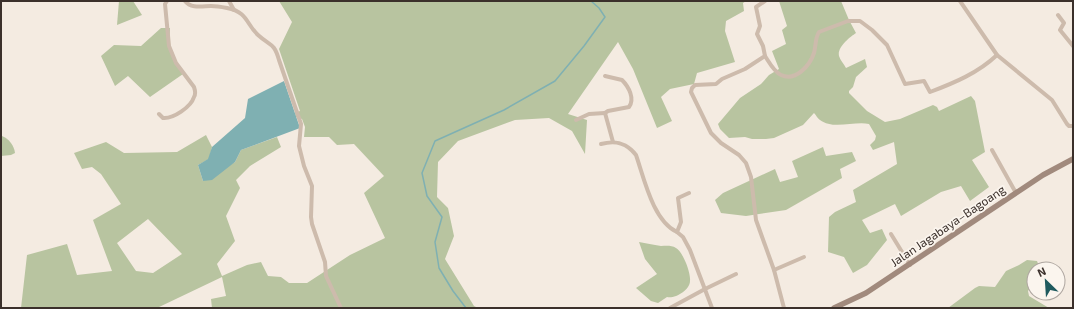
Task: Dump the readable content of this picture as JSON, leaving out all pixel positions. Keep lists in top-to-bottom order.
{
  "streets": {
    "street": ["Jalan Jagabaya–Bagoang"]
  },
  "north": "top left"
}
